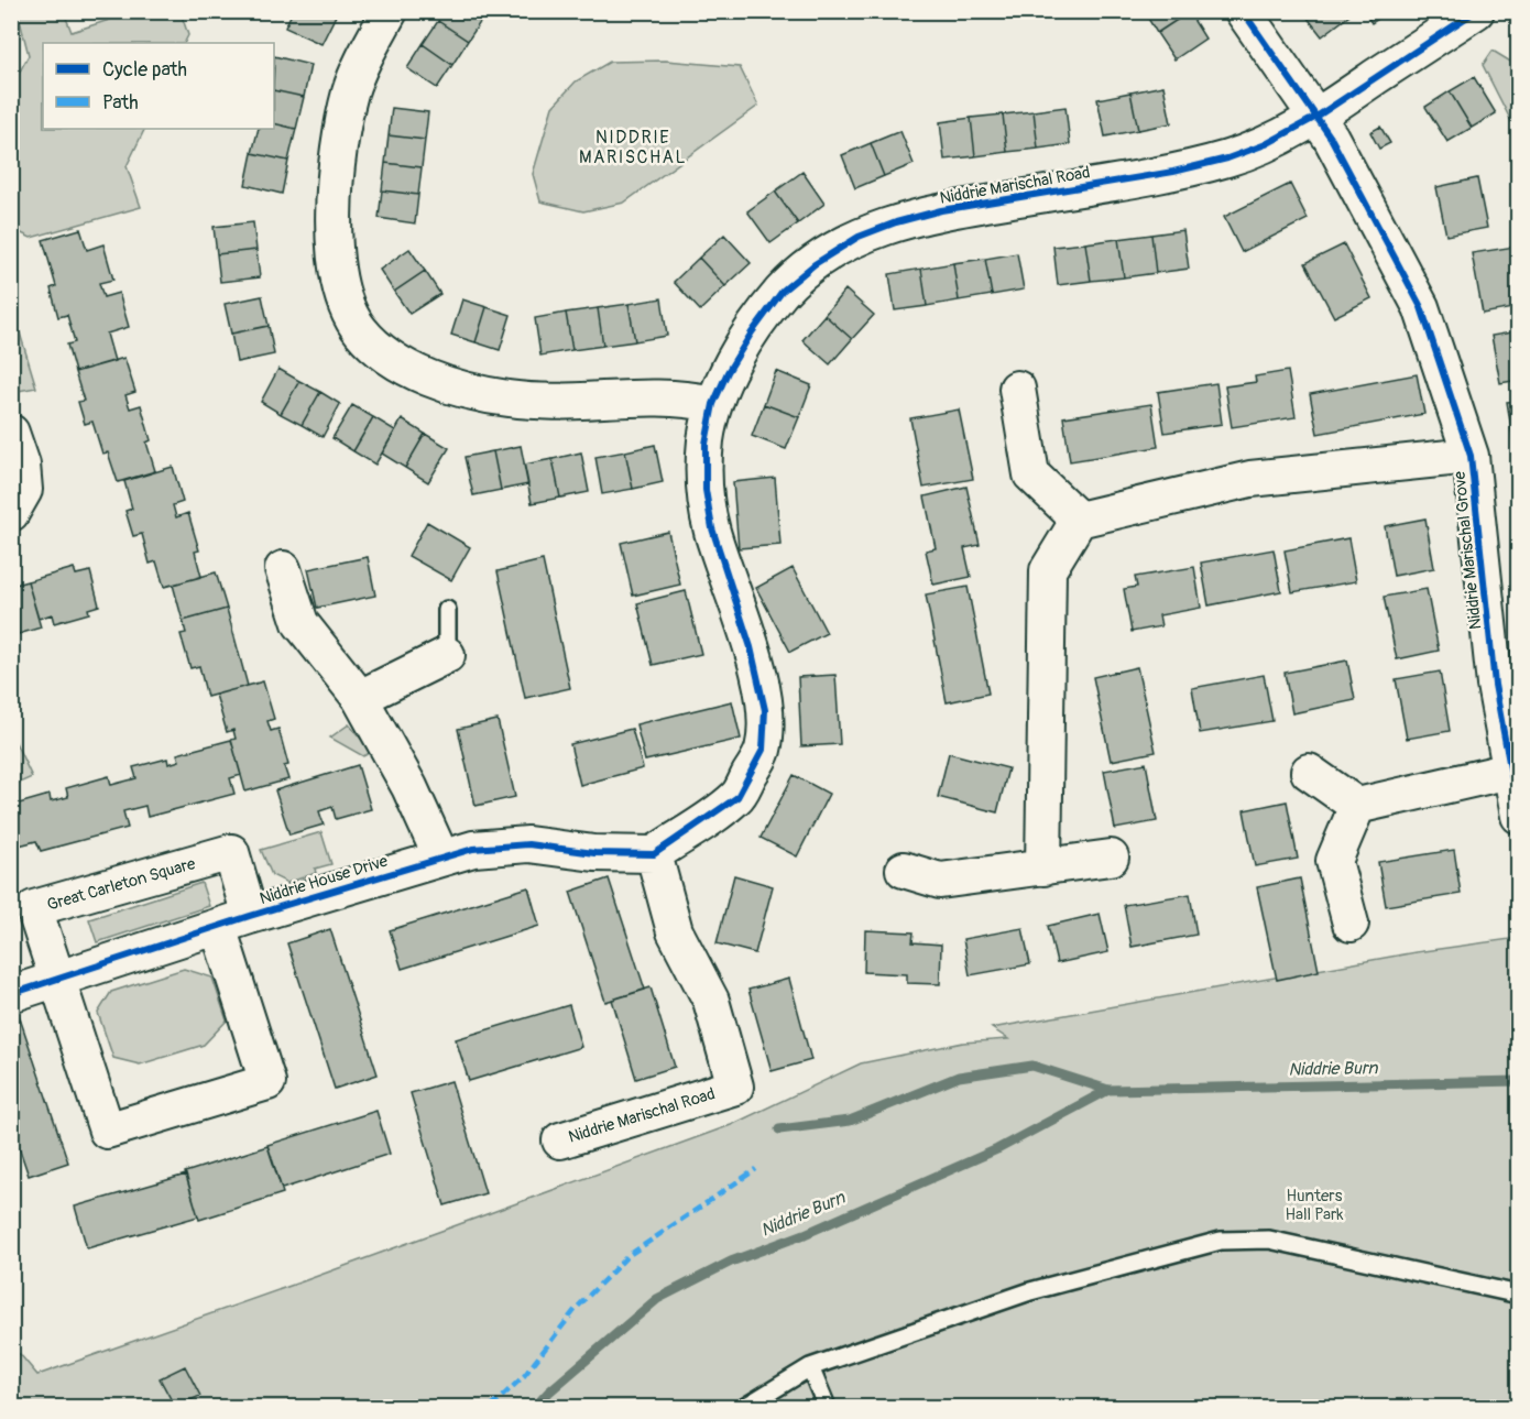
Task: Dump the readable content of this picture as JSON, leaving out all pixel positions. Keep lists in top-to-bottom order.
{
  "streets": {
    "street": [
      "Niddrie Marischal Road",
      "Niddrie Marischal Grove",
      "Niddrie House Drive",
      "Great Carleton Square"
    ]
  },
  "crossings": [
    ["Niddrie Marischal Road", "Niddrie Marischal Grove"],
    ["Niddrie Marischal Road", "Niddrie House Drive"],
    ["Niddrie House Drive", "Great Carleton Square"]
  ],
  "districts": ["NIDDRIE MARISCHAL"],
  "water": ["Niddrie Burn"],
  "parks": ["Hunters Hall Park"],
  "legend": ["Cycle path", "Path"]
}
